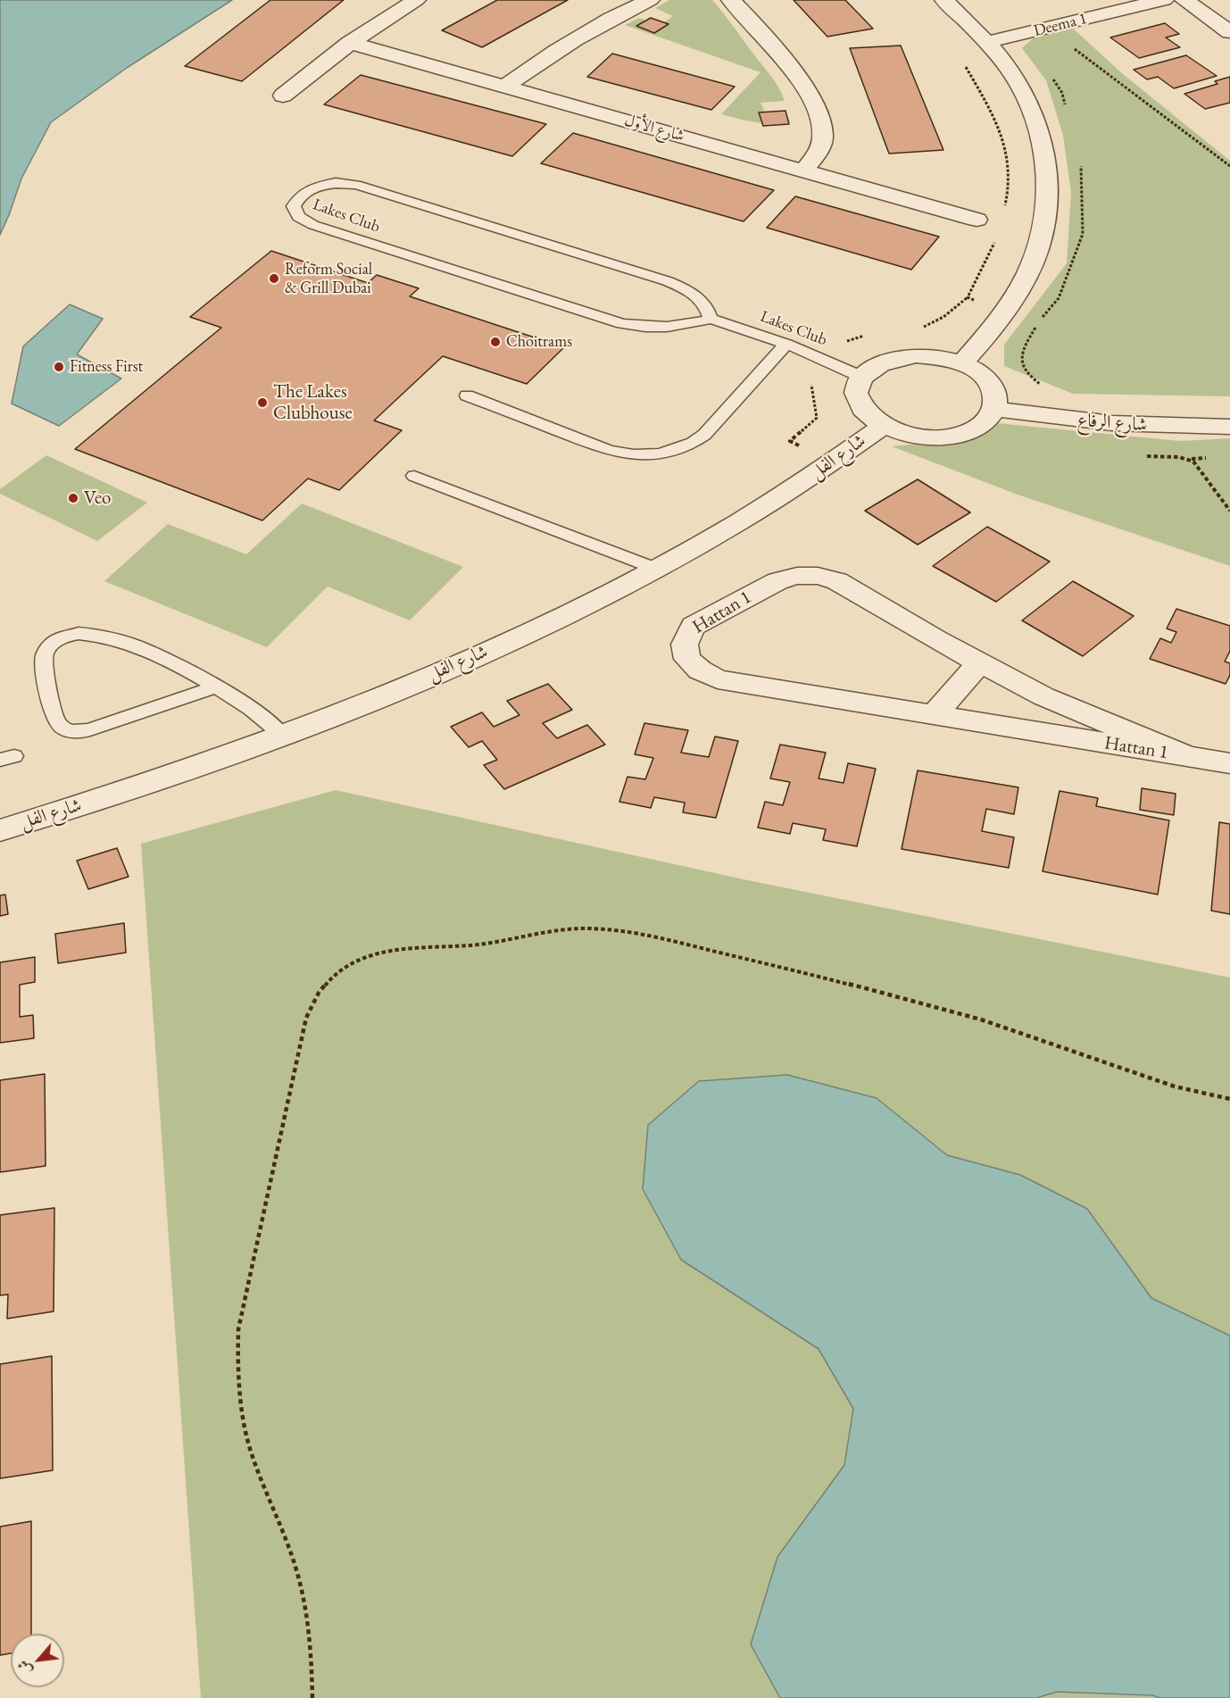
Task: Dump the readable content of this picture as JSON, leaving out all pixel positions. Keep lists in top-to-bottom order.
{
  "streets": {
    "street": [
      "Deema 1",
      "شارع الأول",
      "شارع الرفاع",
      "شارع الفل",
      "Hattan 1"
    ],
    "lane": ["Lakes Club"]
  },
  "crossings": [
    ["Lakes Club", "شارع الرفاع"],
    ["Lakes Club", "شارع الفل"],
    ["شارع الرفاع", "شارع الفل"]
  ],
  "places": [
    "Reform Social & Grill Dubai",
    "Choitrams",
    "Fitness First",
    "The Lakes Clubhouse",
    "Veo"
  ],
  "north": "bottom left"
}
